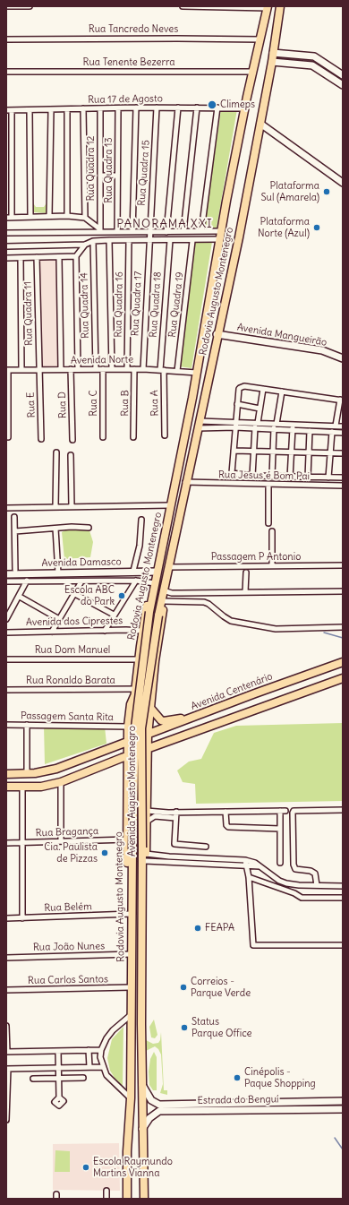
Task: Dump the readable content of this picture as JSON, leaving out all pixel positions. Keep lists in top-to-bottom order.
{
  "streets": {
    "main road": ["Rodovia Augusto Montenegro", "Avenida Centenário", "Avenida Augusto Montenegro"],
    "street": [
      "Rua Tancredo Neves",
      "Rua Tenente Bezerra",
      "Rua 17 de Agosto",
      "Rua Quadra 12",
      "Rua Quadra 13",
      "Rua Quadra 15",
      "Rua Quadra 17",
      "Rua Quadra 16",
      "Rua Quadra 18",
      "Rua Quadra 19",
      "Rua Quadra 14",
      "Rua Quadra 11",
      "Avenida Mangueirão",
      "Avenida Norte",
      "Rua C",
      "Rua B",
      "Rua A",
      "Rua E",
      "Rua D",
      "Rua Jesus é Bom Pai",
      "Passagem P Antonio",
      "Avenida Damasco",
      "Avenida dos Ciprestes",
      "Rua Dom Manuel",
      "Rua Ronaldo Barata",
      "Passagem Santa Rita",
      "Rua Bragança",
      "Rua Belém",
      "Rua João Nunes",
      "Rua Carlos Santos",
      "Estrada do Benguí"
    ]
  },
  "crossings": [
    ["Rua Tancredo Neves", "Rodovia Augusto Montenegro"],
    ["Rua Tenente Bezerra", "Rodovia Augusto Montenegro"],
    ["Rua 17 de Agosto", "Rua Quadra 12"],
    ["Rua 17 de Agosto", "Rua Quadra 13"],
    ["Rua 17 de Agosto", "Rua Quadra 15"],
    ["Rua 17 de Agosto", "Rodovia Augusto Montenegro"],
    ["Rua Quadra 15", "Rua Quadra 17"],
    ["Rodovia Augusto Montenegro", "Avenida Mangueirão"],
    ["Rodovia Augusto Montenegro", "Avenida Norte"],
    ["Rodovia Augusto Montenegro", "Rua Jesus é Bom Pai"],
    ["Rodovia Augusto Montenegro", "Passagem P Antonio"],
    ["Rodovia Augusto Montenegro", "Avenida Damasco"],
    ["Rodovia Augusto Montenegro", "Avenida dos Ciprestes"],
    ["Rodovia Augusto Montenegro", "Rua Dom Manuel"],
    ["Rodovia Augusto Montenegro", "Rua Ronaldo Barata"],
    ["Rodovia Augusto Montenegro", "Avenida Centenário"],
    ["Rodovia Augusto Montenegro", "Passagem Santa Rita"],
    ["Rodovia Augusto Montenegro", "Avenida Augusto Montenegro"],
    ["Rodovia Augusto Montenegro", "Rua Bragança"],
    ["Rodovia Augusto Montenegro", "Rua Belém"],
    ["Rodovia Augusto Montenegro", "Rua João Nunes"],
    ["Rodovia Augusto Montenegro", "Rua Carlos Santos"],
    ["Rua Quadra 17", "Avenida Norte"],
    ["Rua Quadra 16", "Avenida Norte"],
    ["Rua Quadra 18", "Avenida Norte"],
    ["Rua Quadra 18", "Rua A"],
    ["Rua Quadra 19", "Avenida Norte"],
    ["Rua Quadra 14", "Avenida Norte"],
    ["Rua Quadra 11", "Avenida Norte"],
    ["Rua Quadra 11", "Rua E"],
    ["Avenida Norte", "Rua C"],
    ["Avenida Norte", "Rua B"],
    ["Avenida Norte", "Rua A"],
    ["Avenida Norte", "Rua E"],
    ["Avenida Norte", "Rua D"],
    ["Avenida Augusto Montenegro", "Rua Belém"]
  ],
  "districts": ["PANORAMA XXI"],
  "places": [
    "Climeps",
    "Plataforma Sul (Amarela)",
    "Plataforma Norte (Azul)",
    "Escola ABC do Park",
    "Cia. Paulista de Pizzas",
    "FEAPA",
    "Correios - Parque Verde",
    "Status Parque Office",
    "Cinépolis - Paque Shopping",
    "Escola Raymundo Martins Vianna"
  ]
}
